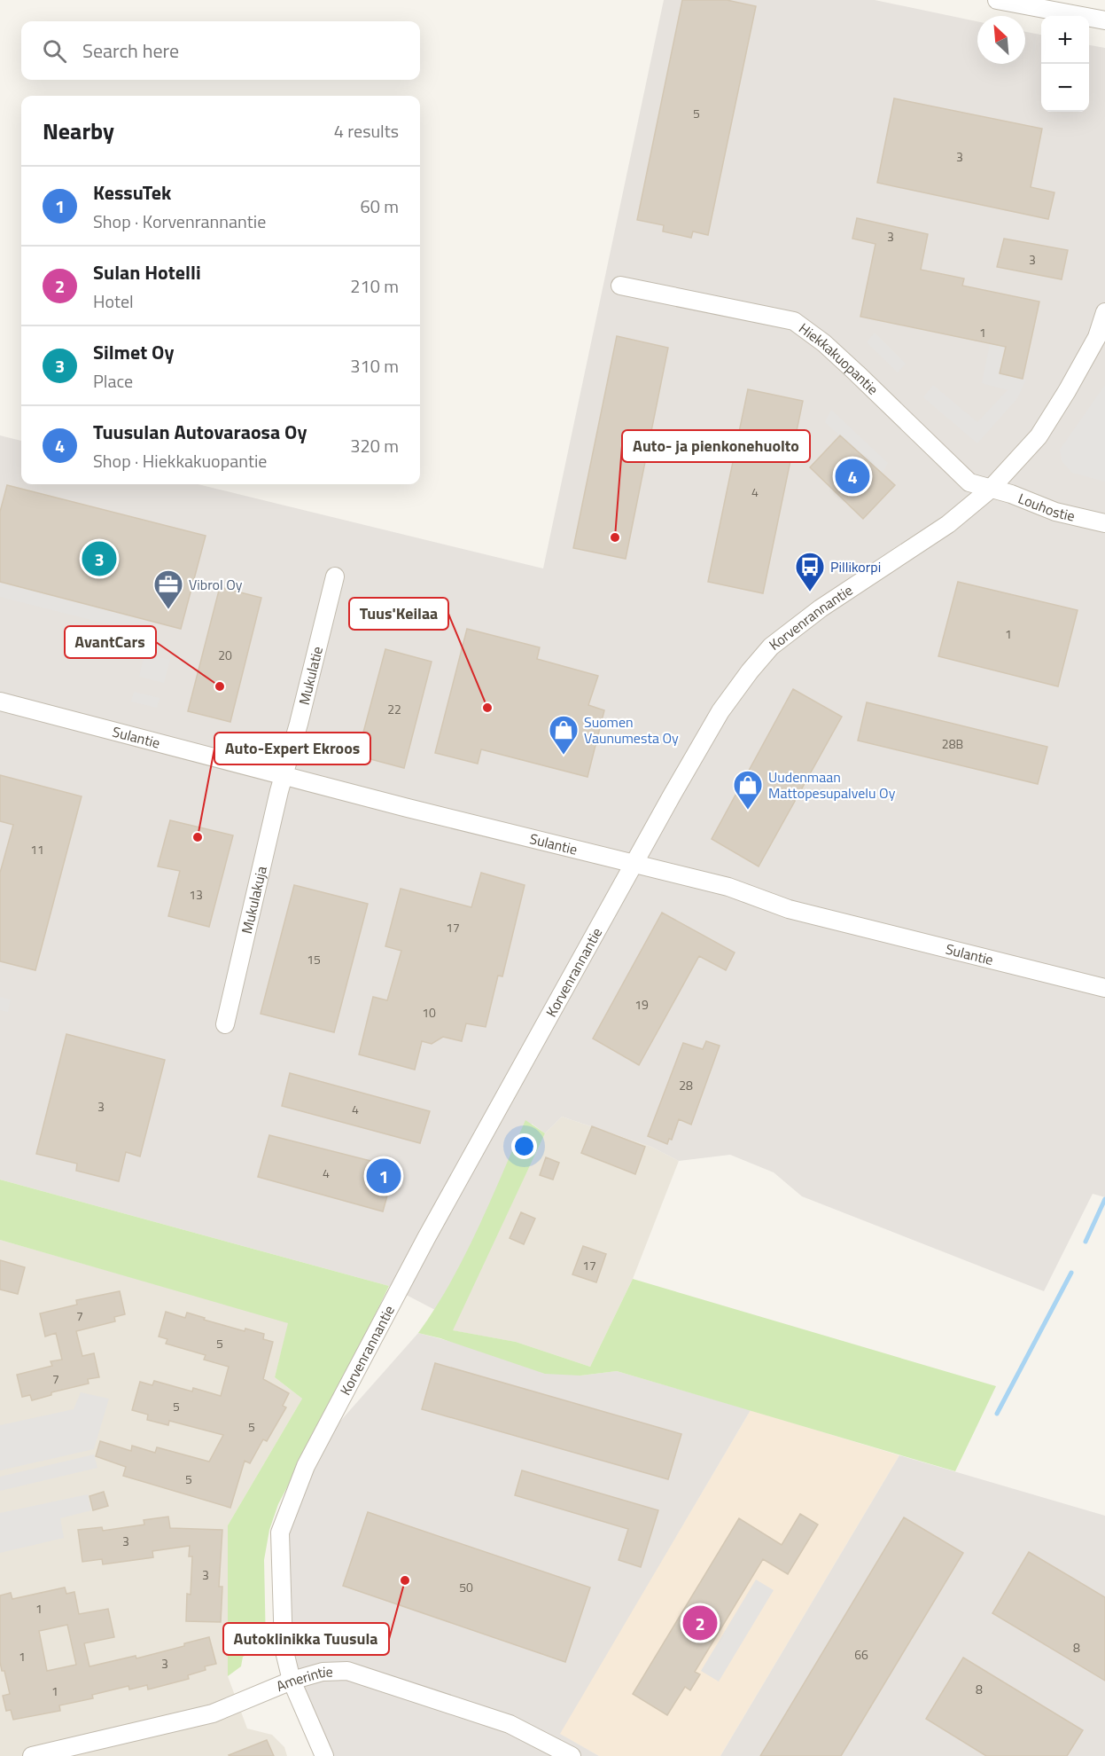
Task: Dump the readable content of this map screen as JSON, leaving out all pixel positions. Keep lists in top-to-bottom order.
{
  "streets": {
    "street": [
      "Hiekkakuopantie",
      "Louhostie",
      "Korvenrannantie",
      "Mukulatie",
      "Sulantie",
      "Mukulakuja",
      "Amerintie"
    ]
  },
  "crossings": [
    ["Hiekkakuopantie", "Louhostie"],
    ["Hiekkakuopantie", "Korvenrannantie"],
    ["Louhostie", "Korvenrannantie"],
    ["Korvenrannantie", "Sulantie"],
    ["Korvenrannantie", "Amerintie"],
    ["Mukulatie", "Sulantie"],
    ["Mukulatie", "Mukulakuja"],
    ["Sulantie", "Mukulakuja"]
  ],
  "places": {
    "other": [
      "Auto- ja pienkonehuolto",
      "AvantCars",
      "Tuus'Keilaa",
      "Auto-Expert Ekroos",
      "Autoklinikka Tuusula"
    ],
    "bus stop": ["Pillikorpi"],
    "office": ["Vibrol Oy"],
    "shop": ["Suomen Vaunumesta Oy", "Uudenmaan Mattopesupalvelu Oy"]
  },
  "house_numbers": [
    "5",
    "3",
    "3",
    "3",
    "1",
    "4",
    "1",
    "20",
    "22",
    "28B",
    "11",
    "13",
    "17",
    "15",
    "19",
    "10",
    "28",
    "3",
    "4",
    "4",
    "17",
    "7",
    "5",
    "7",
    "5",
    "5",
    "5",
    "3",
    "3",
    "50",
    "1",
    "8",
    "66",
    "1",
    "3",
    "8",
    "1"
  ],
  "north": "top left",
  "page": {
    "map_buttons": ["+", "−"],
    "search": "Search here",
    "heading": ["Nearby", "4 results"],
    "list": [
      {
        "mark": "1",
        "name": "KessuTek",
        "note": "Shop · Korvenrannantie",
        "value": "60 m"
      },
      {
        "mark": "2",
        "name": "Sulan Hotelli",
        "note": "Hotel",
        "value": "210 m"
      },
      {
        "mark": "3",
        "name": "Silmet Oy",
        "note": "Place",
        "value": "310 m"
      },
      {
        "mark": "4",
        "name": "Tuusulan Autovaraosa Oy",
        "note": "Shop · Hiekkakuopantie",
        "value": "320 m"
      }
    ],
    "pins": [
      "4",
      "3",
      "1",
      "2"
    ]
  }
}
